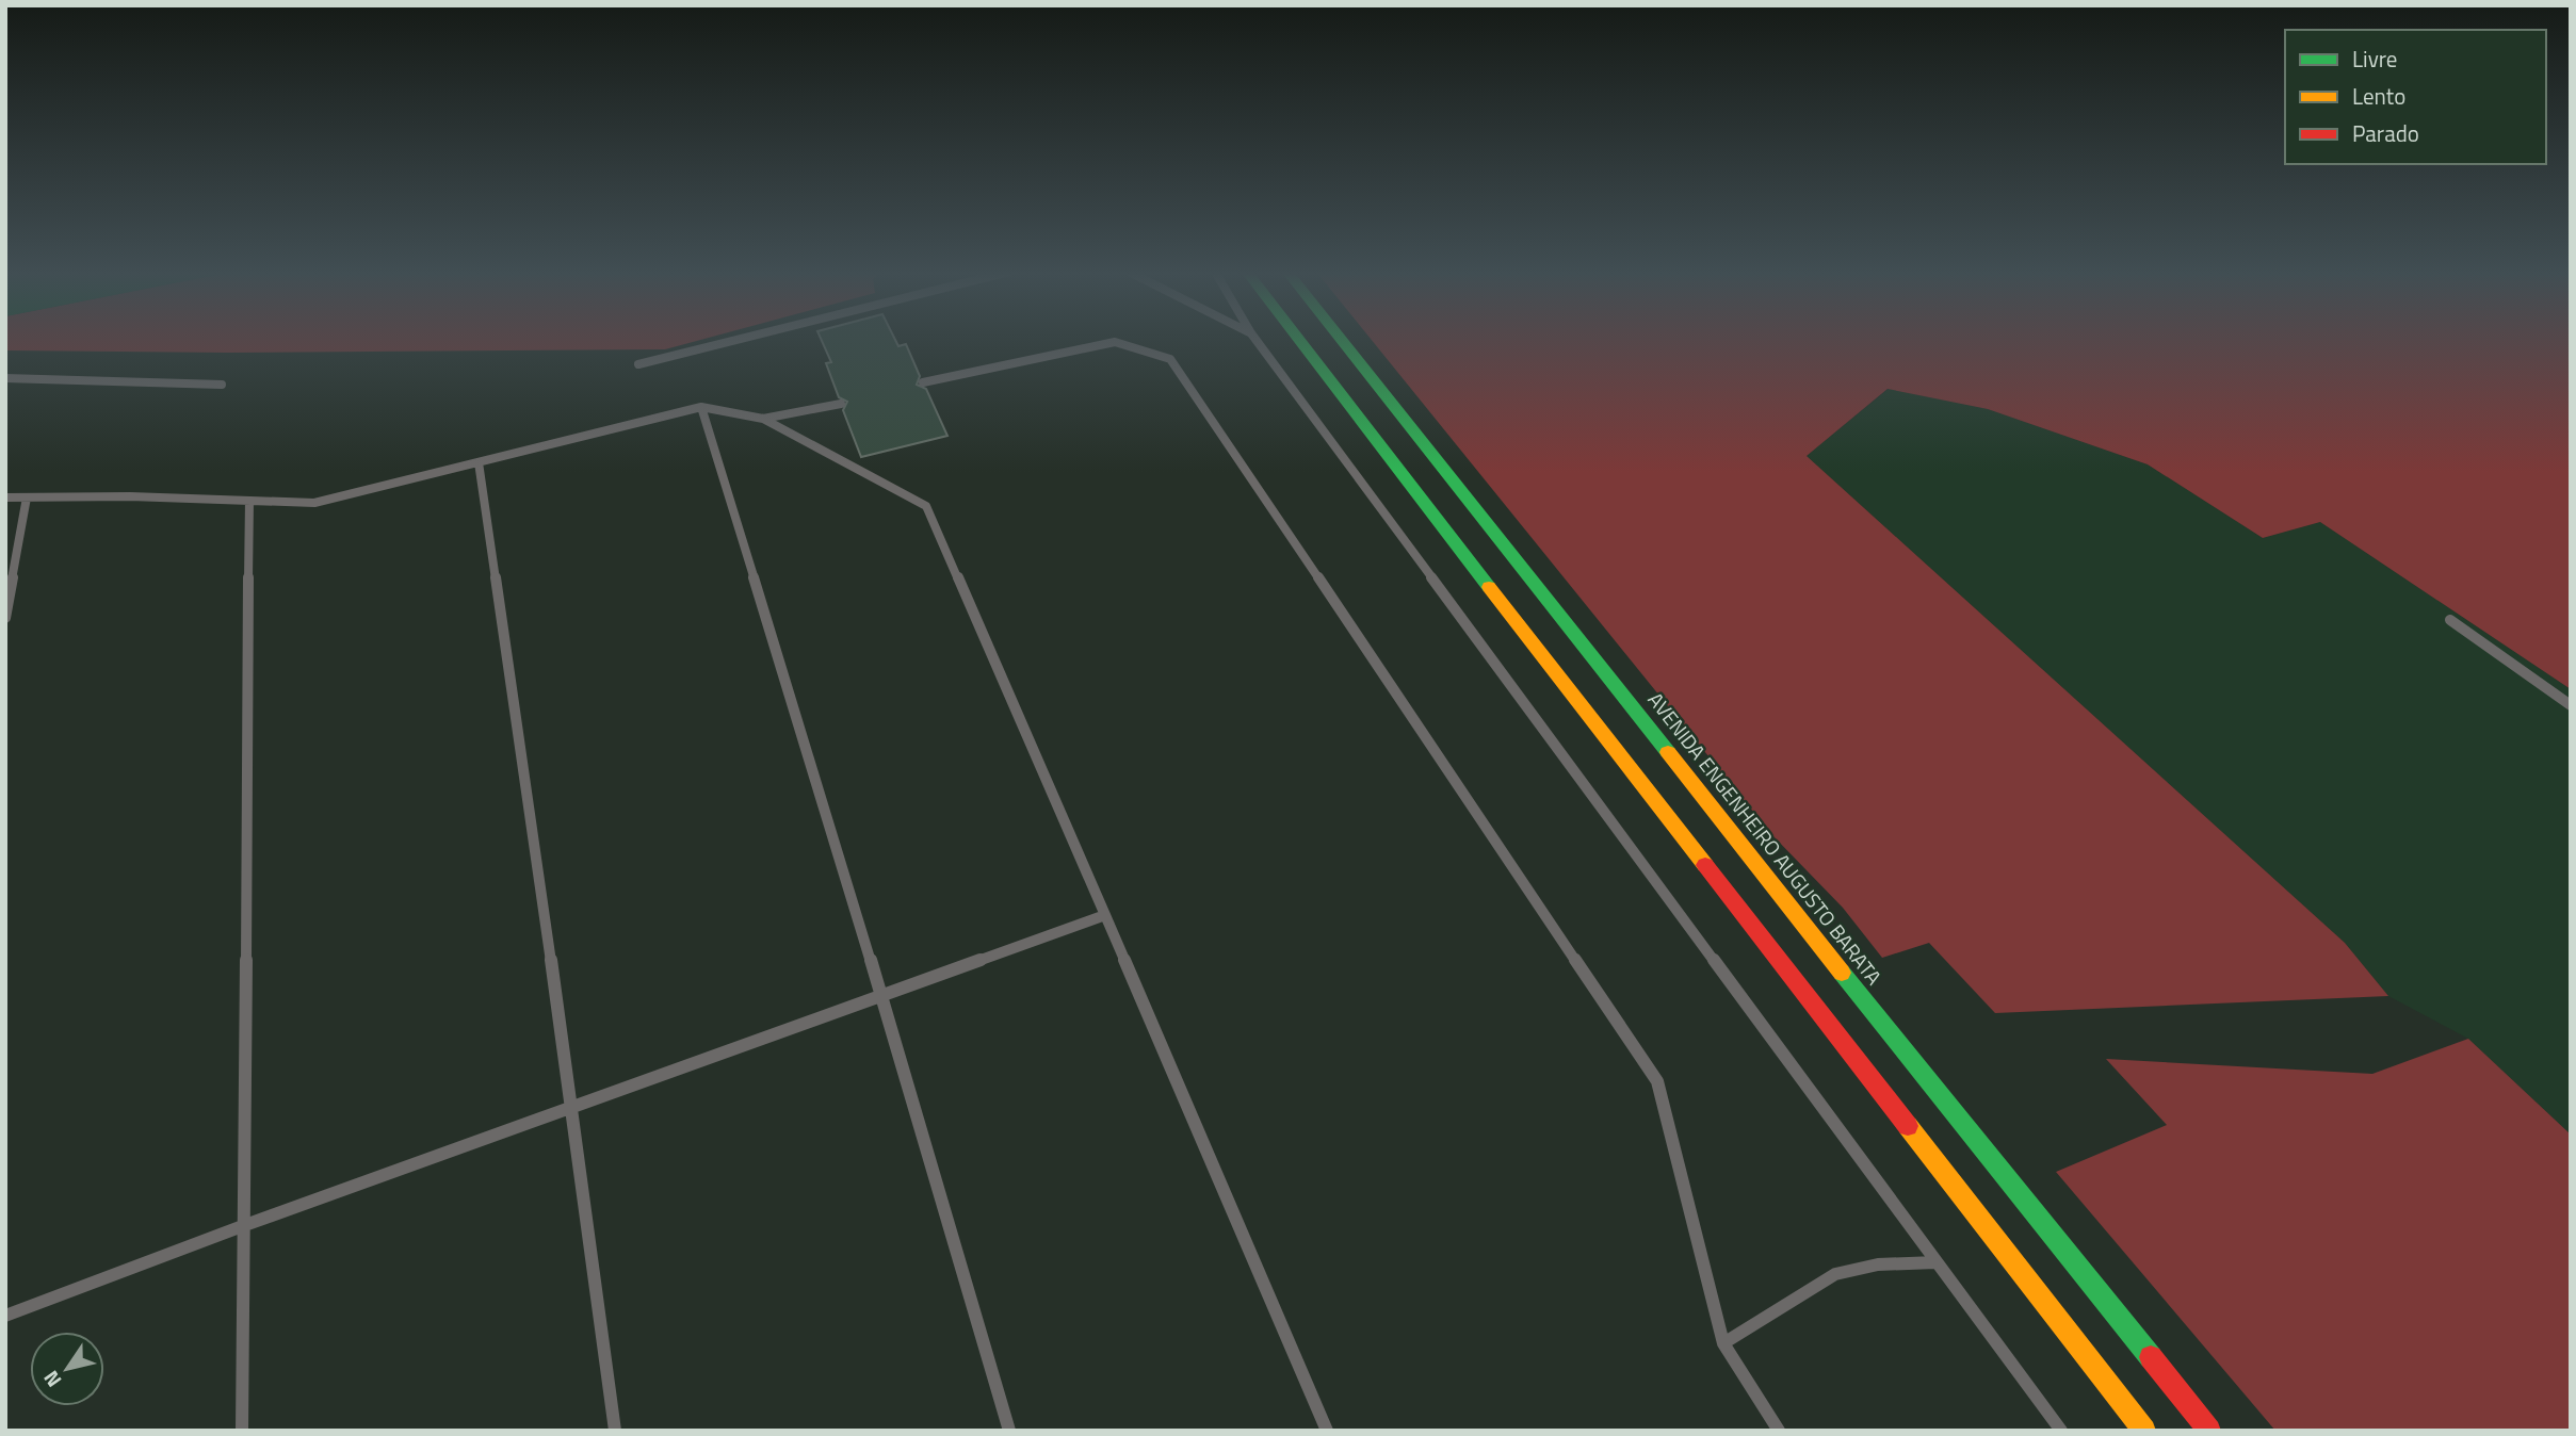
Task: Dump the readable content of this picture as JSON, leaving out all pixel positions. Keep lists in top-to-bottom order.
{
  "streets": {
    "main road": ["AVENIDA ENGENHEIRO AUGUSTO BARATA"]
  },
  "legend": ["Livre", "Lento", "Parado"],
  "north": "bottom left"
}
